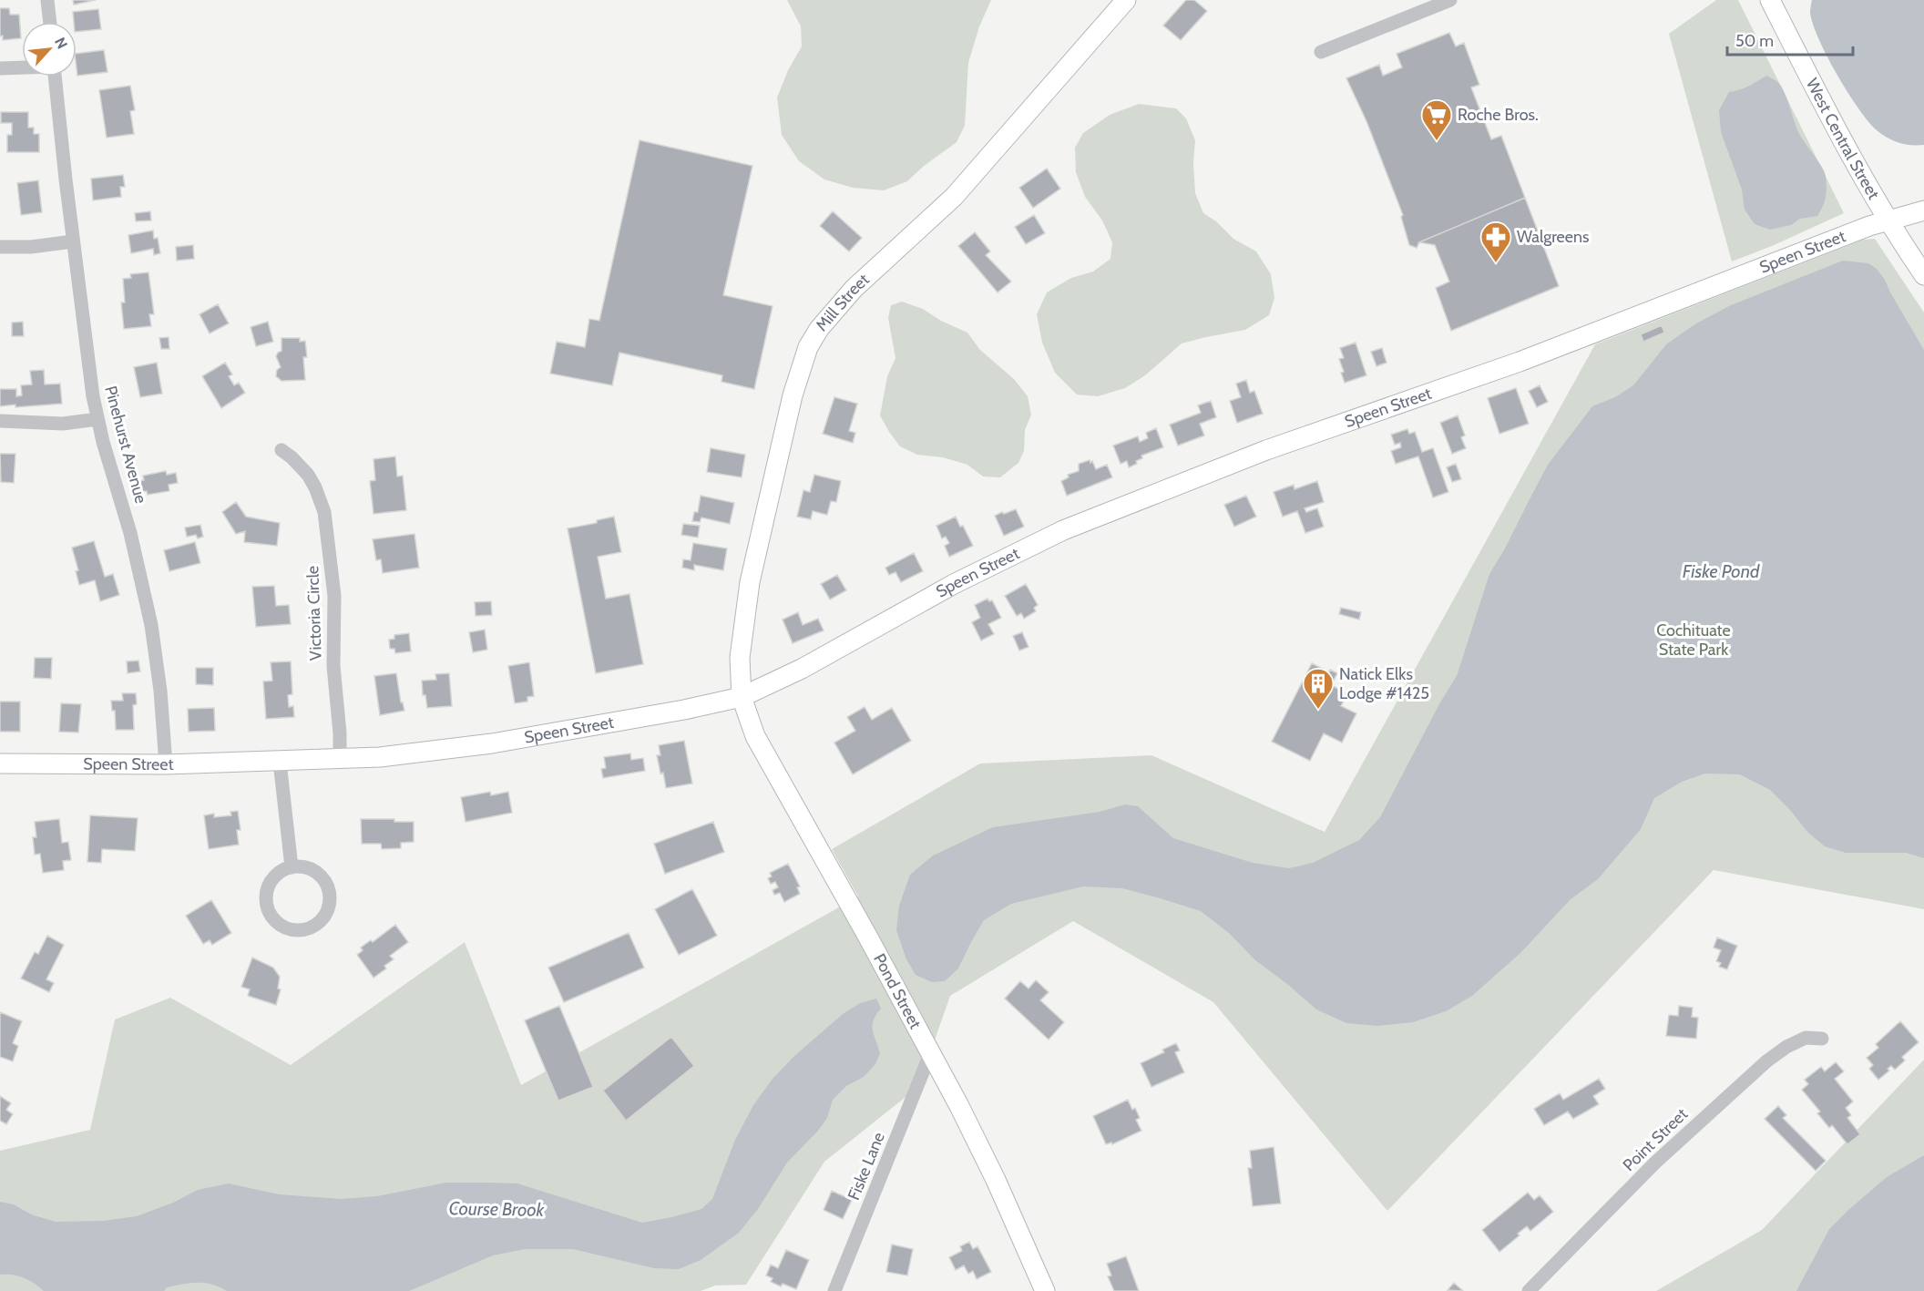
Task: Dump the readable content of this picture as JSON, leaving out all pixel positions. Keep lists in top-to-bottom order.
{
  "streets": {
    "street": [
      "West Central Street",
      "Speen Street",
      "Mill Street",
      "Pinehurst Avenue",
      "Victoria Circle",
      "Pond Street",
      "Point Street",
      "Fiske Lane"
    ]
  },
  "crossings": [
    ["West Central Street", "Speen Street"],
    ["Speen Street", "Mill Street"],
    ["Speen Street", "Pinehurst Avenue"],
    ["Speen Street", "Victoria Circle"],
    ["Speen Street", "Pond Street"],
    ["Mill Street", "Pond Street"],
    ["Pond Street", "Fiske Lane"]
  ],
  "water": ["Fiske Pond", "Course Brook"],
  "parks": ["Cochituate State Park"],
  "places": {
    "supermarket": ["Roche Bros."],
    "pharmacy": ["Walgreens"],
    "building": ["Natick Elks Lodge #1425"]
  },
  "scale_bar": "50 m",
  "north": "top right"
}
